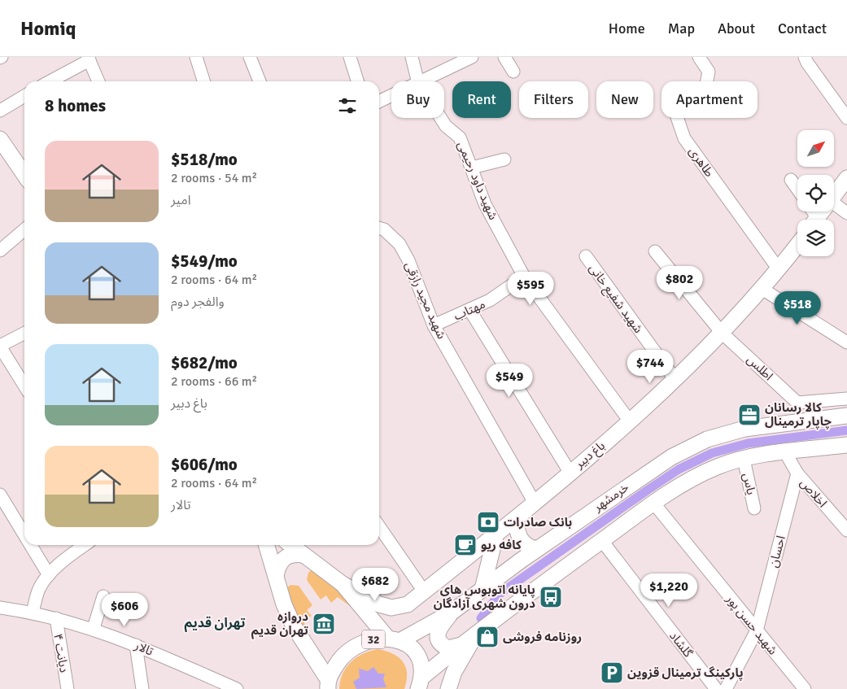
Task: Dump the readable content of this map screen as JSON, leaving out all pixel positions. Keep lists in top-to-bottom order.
{
  "streets": {
    "main road": ["باغ دبیر", "خرمشهر", "32"],
    "street": [
      "طاهری",
      "شهید داود رحیمی",
      "شهید شفیع خانی",
      "شهید مجید رازقی",
      "مهتاب",
      "اطلس",
      "یاس",
      "اخلاص",
      "احسان",
      "شهید حسن پور",
      "گلشاد",
      "تالار",
      "دیانت ۴"
    ]
  },
  "crossings": [
    ["طاهری", "باغ دبیر"],
    ["شهید داود رحیمی", "مهتاب"],
    ["شهید داود رحیمی", "باغ دبیر"],
    ["شهید شفیع خانی", "باغ دبیر"],
    ["شهید مجید رازقی", "مهتاب"],
    ["شهید مجید رازقی", "باغ دبیر"],
    ["اطلس", "باغ دبیر"],
    ["اخلاص", "احسان"],
    ["خرمشهر", "32"],
    ["احسان", "شهید حسن پور"],
    ["تالار", "دیانت ۴"]
  ],
  "districts": ["تهران قدیم"],
  "places": {
    "office": ["کالا رسانان چاپار ترمینال"],
    "bank": ["بانک صادرات"],
    "cafe": ["کافه ریو"],
    "bus stop": ["پایانه اتوبوس های درون شهری آزادگان"],
    "museum": ["دروازه تهران قدیم"],
    "shop": ["روزنامه فروشی"],
    "parking": ["پارکینگ ترمینال قزوین"]
  },
  "north": "top right",
  "page": {
    "header": "Homiq",
    "nav": [
      "Home",
      "Map",
      "About",
      "Contact"
    ],
    "chip": [
      "Buy",
      "Rent",
      "Filters",
      "New",
      "Apartment"
    ],
    "heading": "8 homes",
    "list": [
      {
        "name": "$518/mo",
        "note": "2 rooms · 54 m² · امیر"
      },
      {
        "name": "$549/mo",
        "note": "2 rooms · 64 m² · والفجر دوم"
      },
      {
        "name": "$682/mo",
        "note": "2 rooms · 66 m² · باغ دبیر"
      },
      {
        "name": "$606/mo",
        "note": "2 rooms · 64 m² · تالار"
      }
    ],
    "price": [
      "$802",
      "$595",
      "$518",
      "$744",
      "$549",
      "$682",
      "$1,220",
      "$606"
    ]
  }
}
